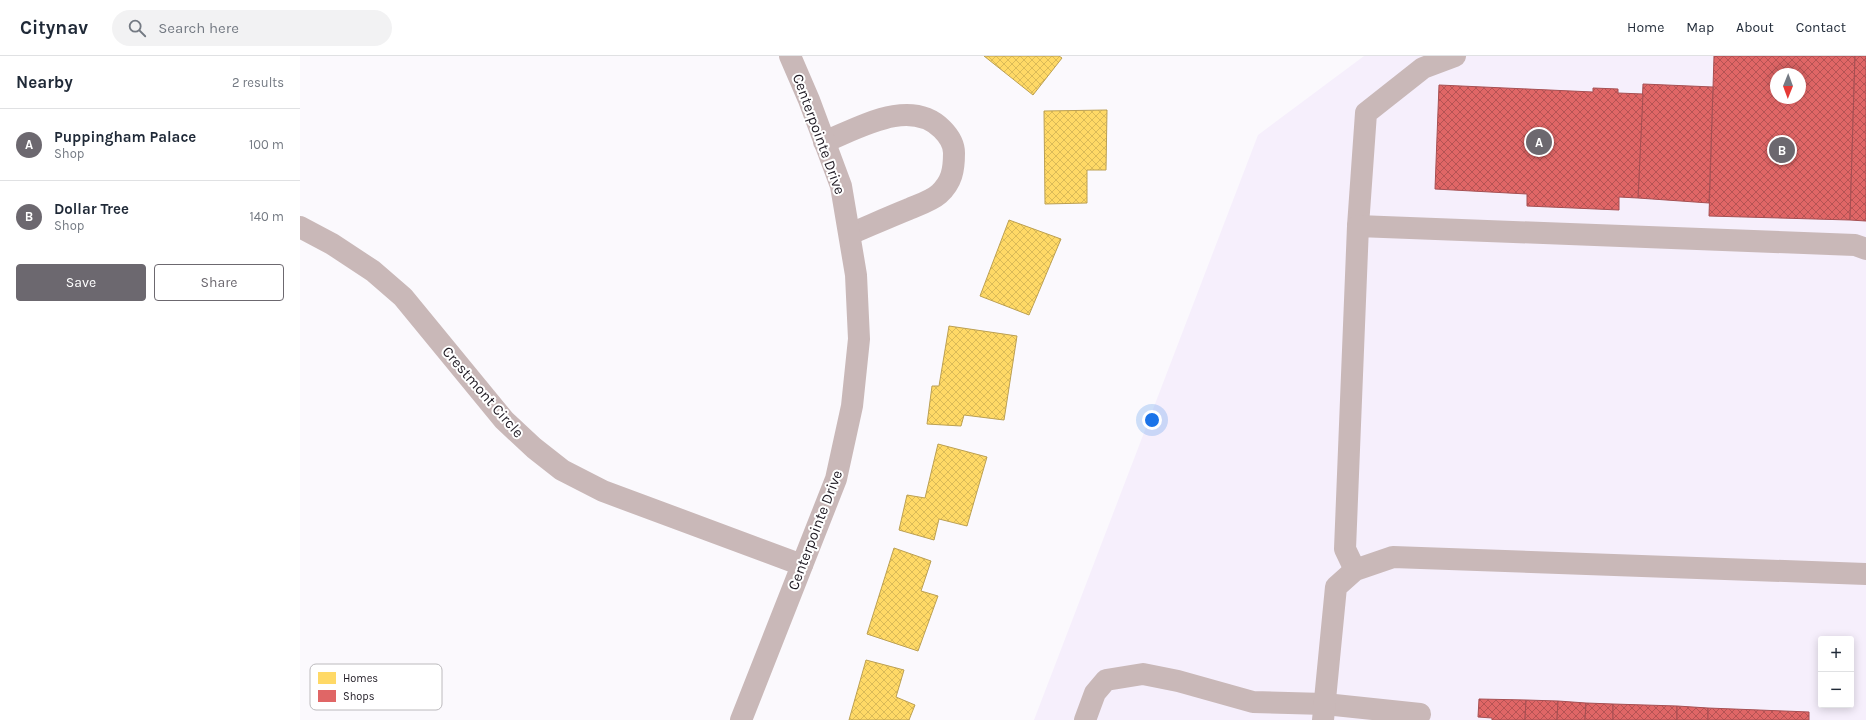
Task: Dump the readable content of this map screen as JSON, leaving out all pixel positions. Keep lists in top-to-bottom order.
{
  "streets": {
    "street": ["Centerpointe Drive", "Crestmont Circle"]
  },
  "crossings": [
    ["Centerpointe Drive", "Crestmont Circle"]
  ],
  "legend": ["Homes", "Shops"],
  "north": "bottom",
  "page": {
    "header": "Citynav",
    "search": "Search here",
    "nav": [
      "Home",
      "Map",
      "About",
      "Contact"
    ],
    "heading": ["Nearby", "2 results"],
    "list": [
      {
        "mark": "A",
        "name": "Puppingham Palace",
        "note": "Shop",
        "value": "100 m"
      },
      {
        "mark": "B",
        "name": "Dollar Tree",
        "note": "Shop",
        "value": "140 m"
      }
    ],
    "pins": ["A", "B"],
    "buttons": ["Save", "Share"],
    "map_buttons": ["+", "−"]
  }
}
